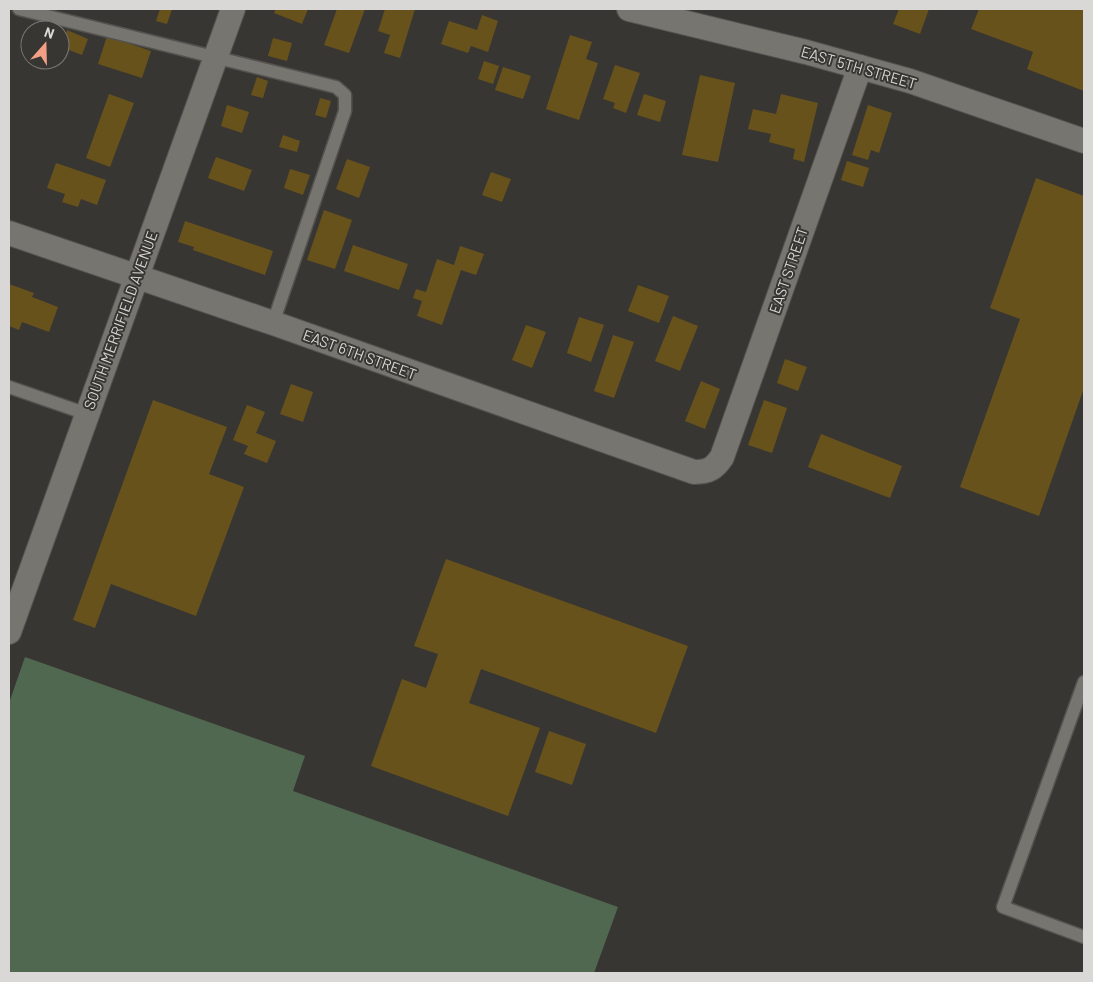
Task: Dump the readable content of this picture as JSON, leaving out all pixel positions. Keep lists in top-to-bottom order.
{
  "streets": {
    "street": [
      "EAST 5TH STREET",
      "EAST STREET",
      "SOUTH MERRIFIELD AVENUE",
      "EAST 6TH STREET"
    ]
  },
  "crossings": [
    ["EAST 5TH STREET", "EAST STREET"],
    ["EAST STREET", "EAST 6TH STREET"],
    ["SOUTH MERRIFIELD AVENUE", "EAST 6TH STREET"]
  ],
  "north": "top"
}
